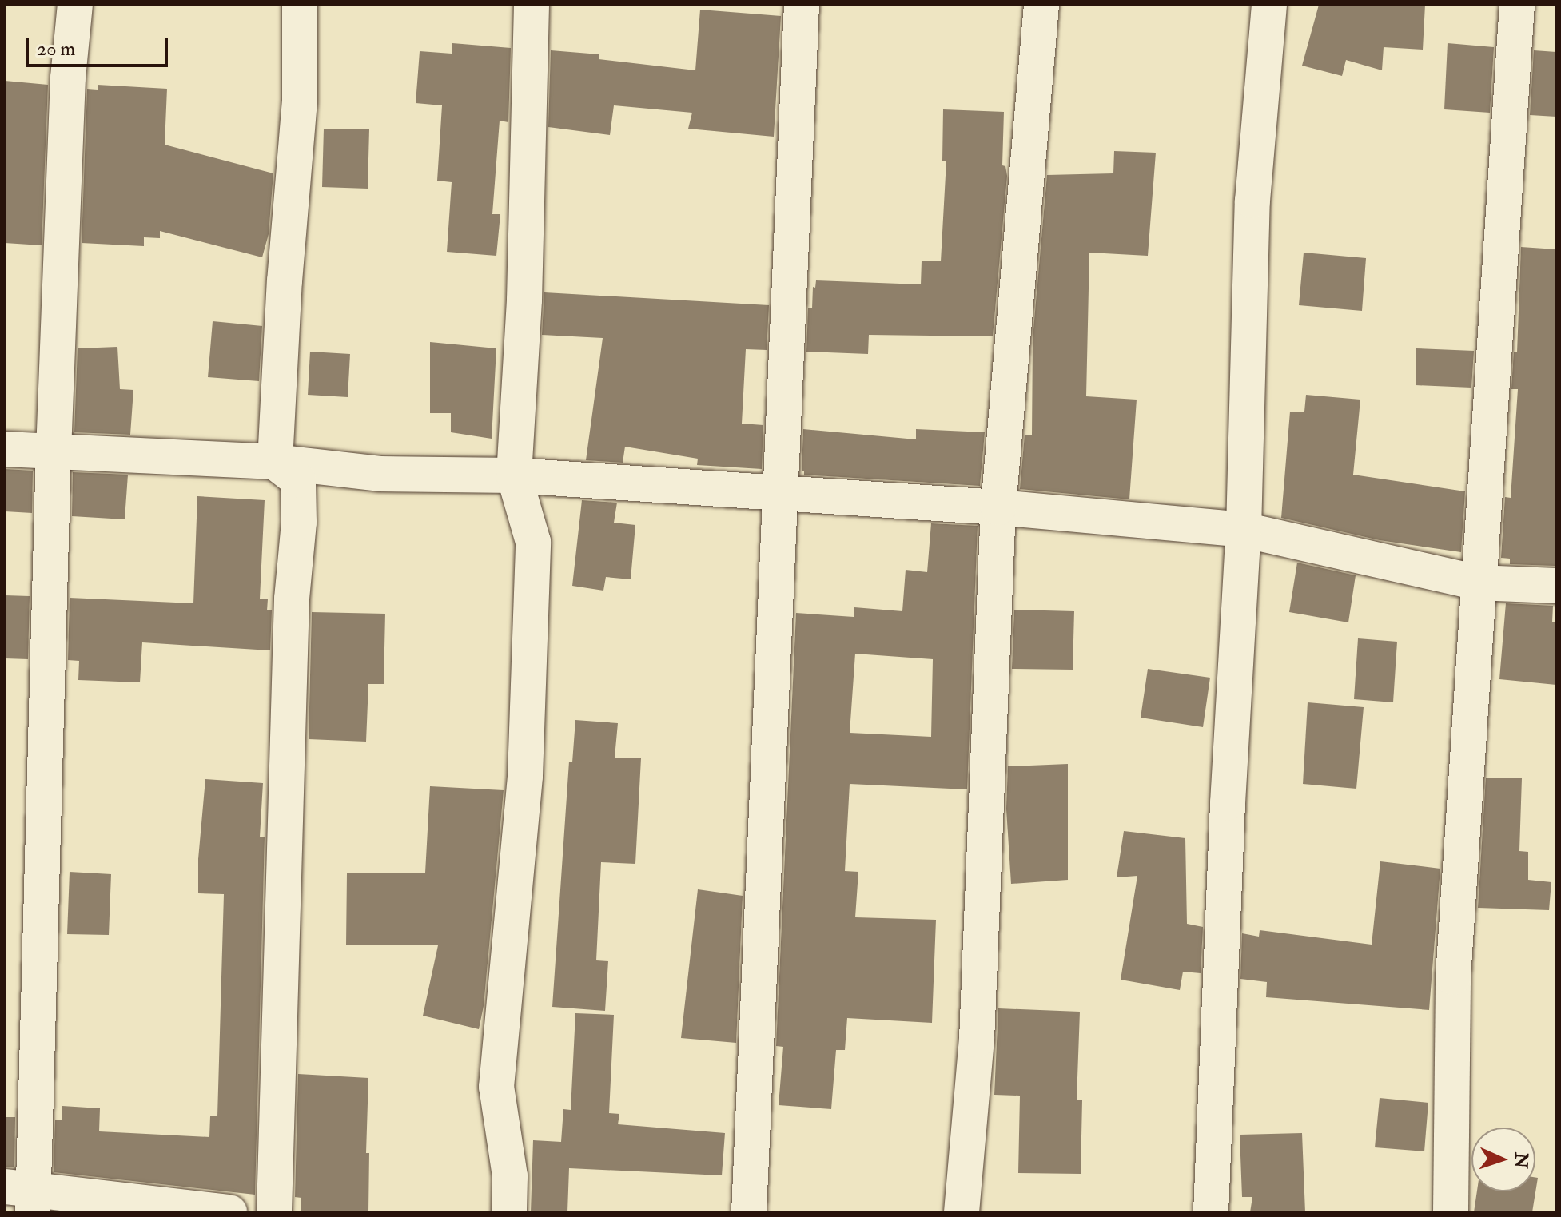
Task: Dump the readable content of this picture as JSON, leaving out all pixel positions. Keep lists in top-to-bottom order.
{
  "scale_bar": "20 m",
  "north": "right"
}
